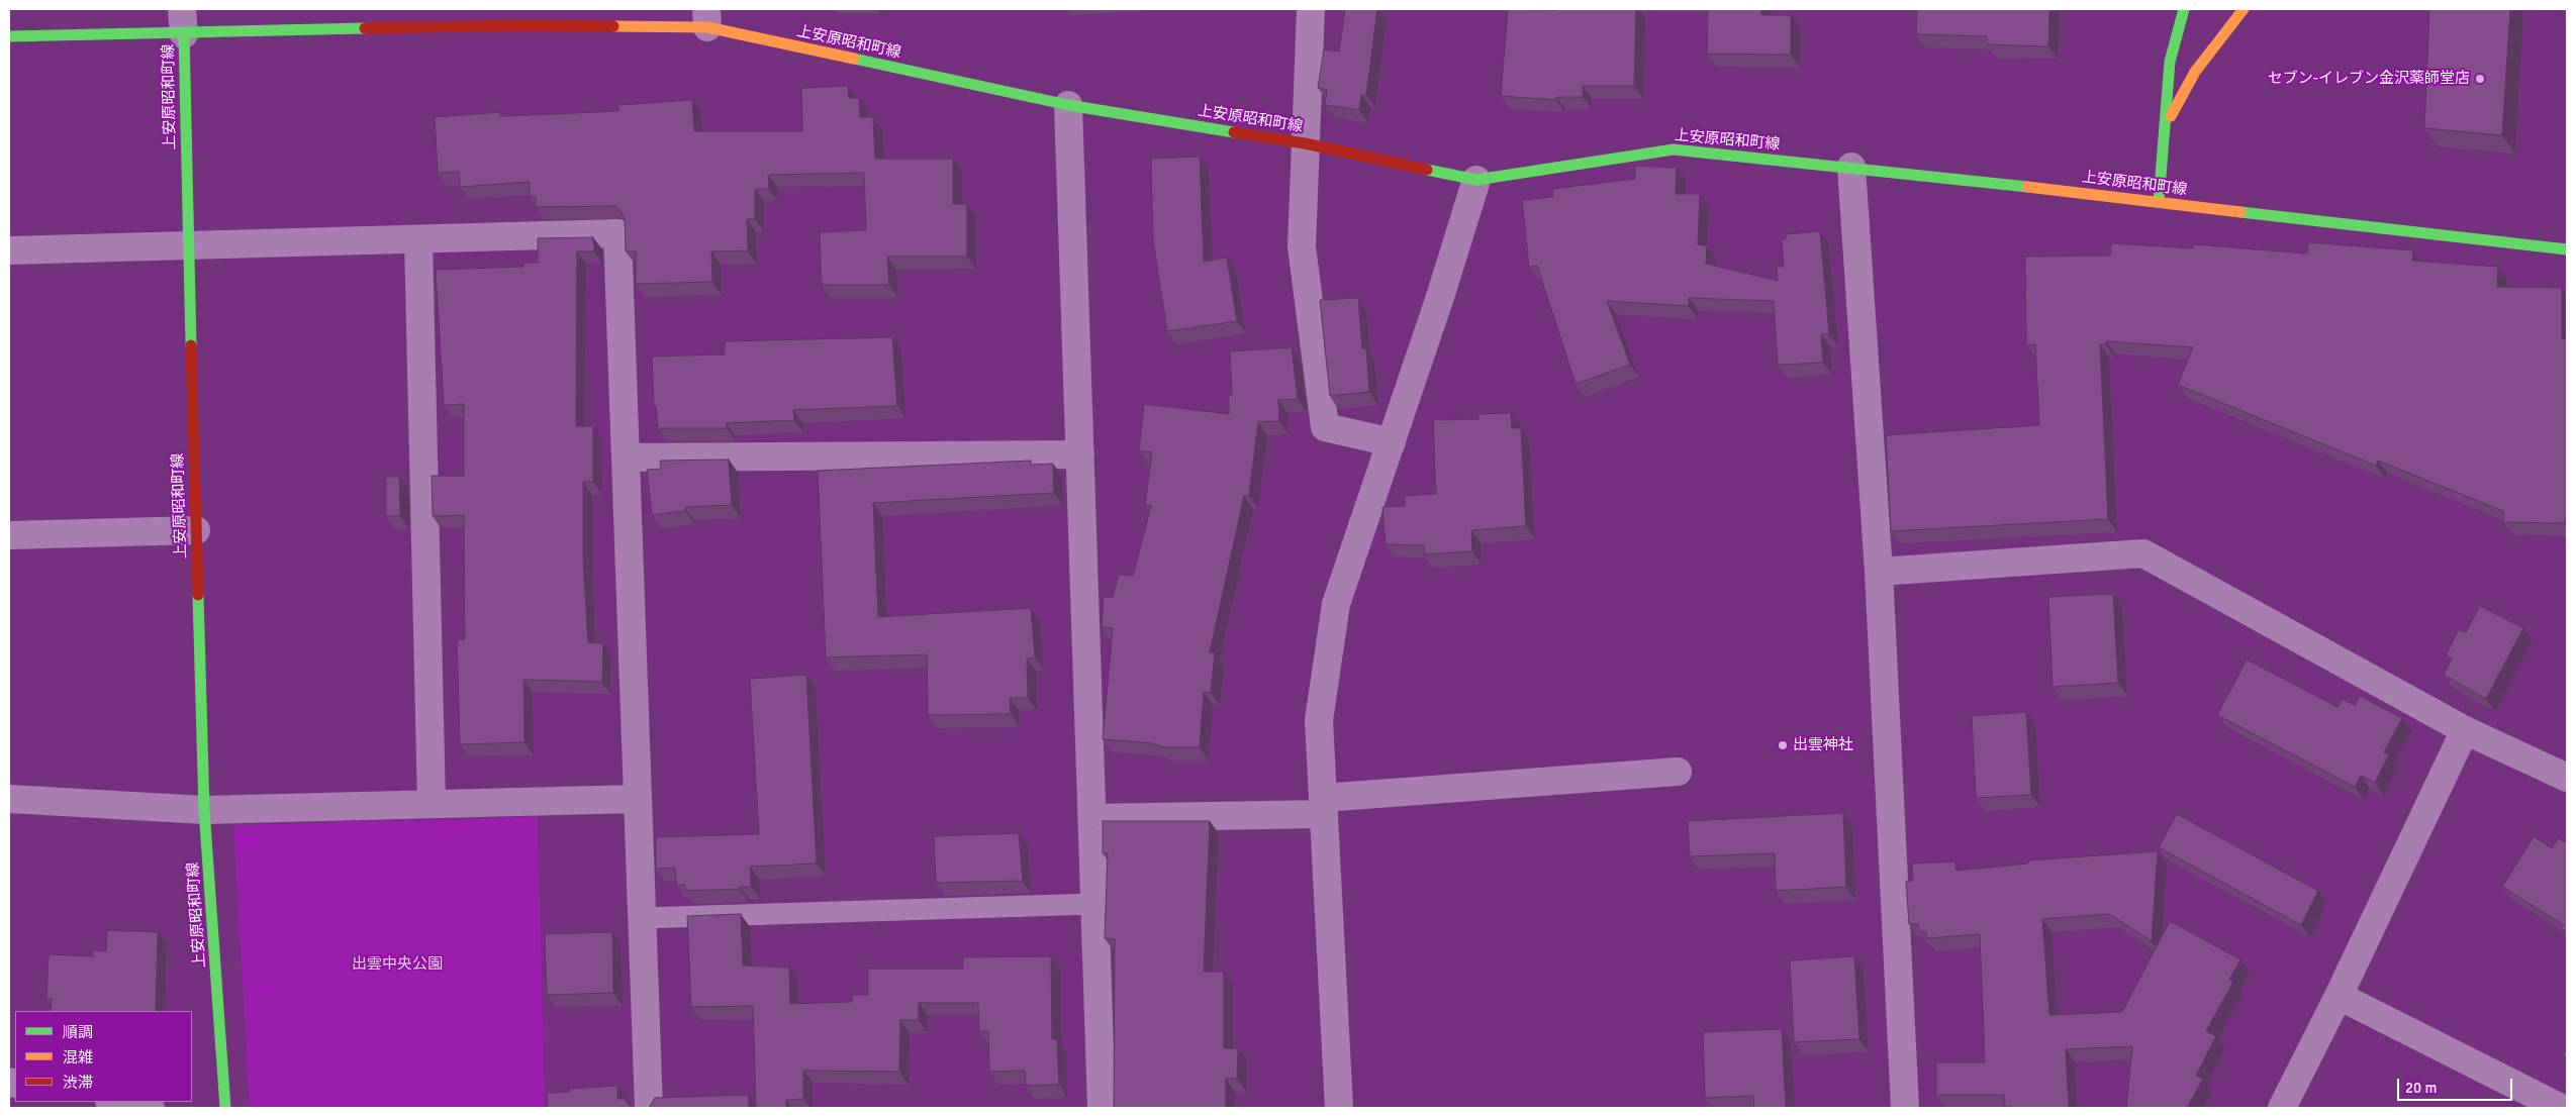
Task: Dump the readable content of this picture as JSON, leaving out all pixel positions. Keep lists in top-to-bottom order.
{
  "streets": {
    "main road": ["上安原昭和町線"]
  },
  "parks": ["出雲中央公園"],
  "places": ["セブン-イレブン金沢薬師堂店", "出雲神社"],
  "legend": ["順調", "混雑", "渋滞"],
  "scale_bar": "20 m"
}
